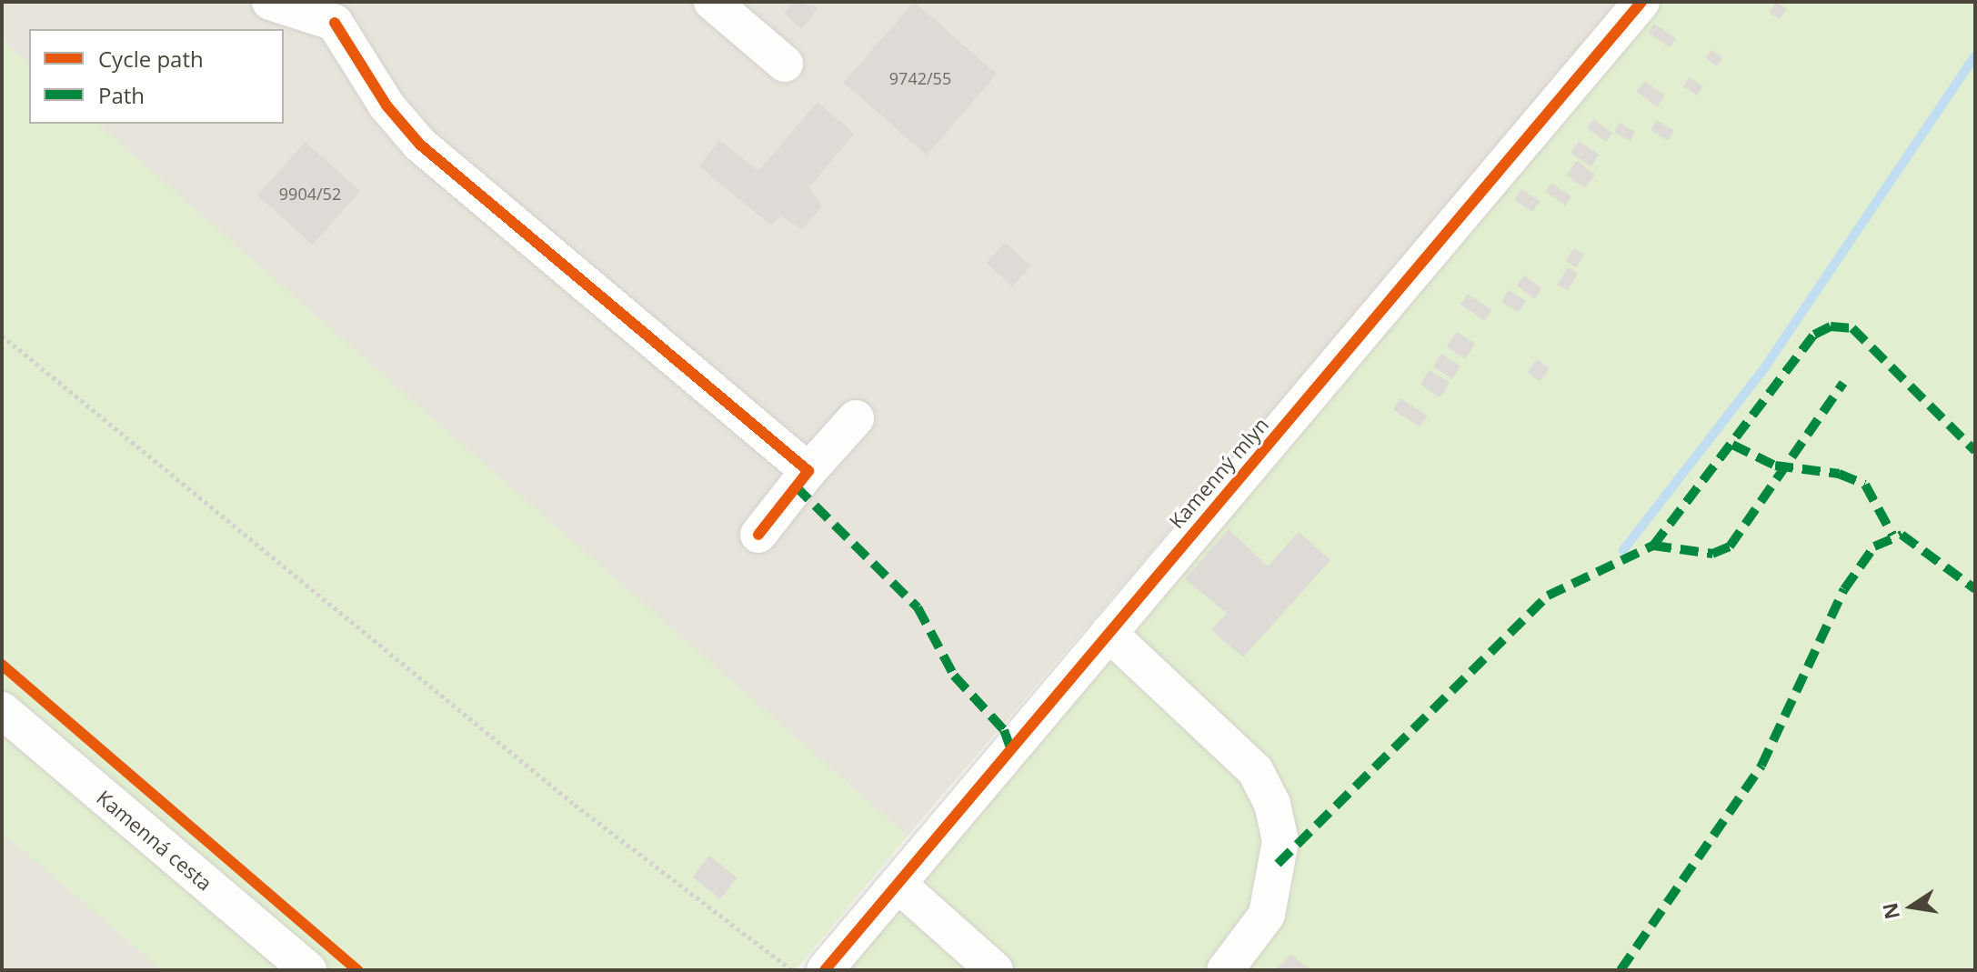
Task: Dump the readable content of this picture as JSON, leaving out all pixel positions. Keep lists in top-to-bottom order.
{
  "streets": {
    "street": ["Kamenný mlyn", "Kamenná cesta"]
  },
  "house_numbers": ["9742/55", "9904/52"],
  "legend": ["Cycle path", "Path"],
  "north": "left"
}
